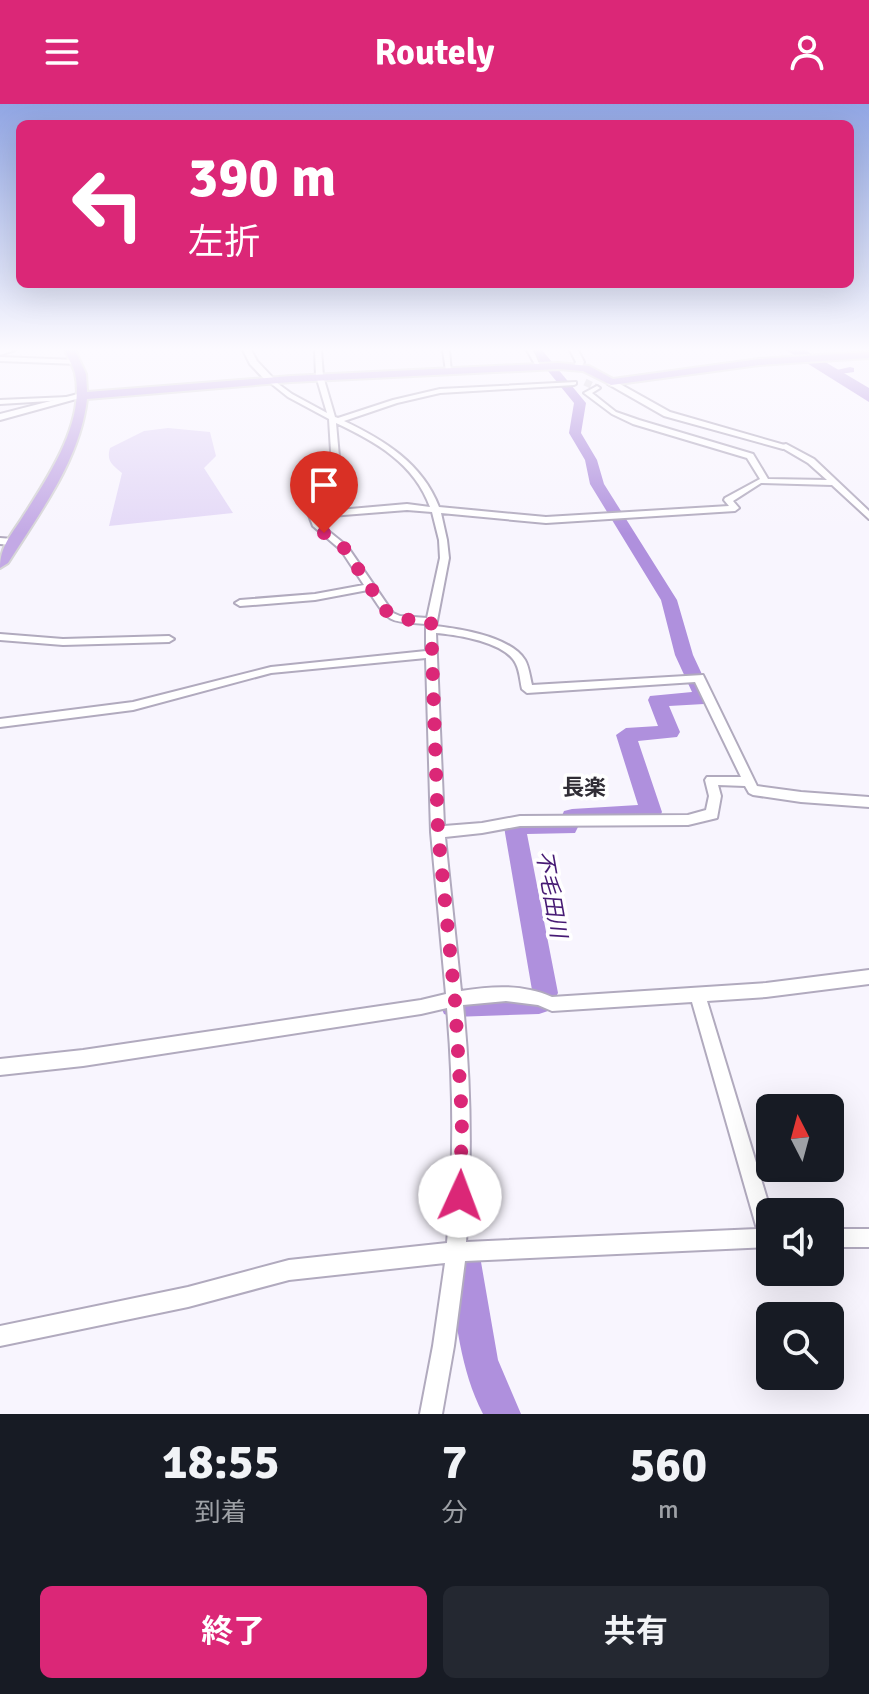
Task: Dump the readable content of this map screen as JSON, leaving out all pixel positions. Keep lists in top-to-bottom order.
{
  "districts": ["長楽"],
  "water": ["不毛田川"],
  "north": "top",
  "page": {
    "header": "Routely",
    "turn": ["390 m", "左折"],
    "eta": [
      "18:55",
      "到着",
      "7",
      "分",
      "560",
      "m"
    ],
    "buttons": ["終了", "共有"]
  }
}
